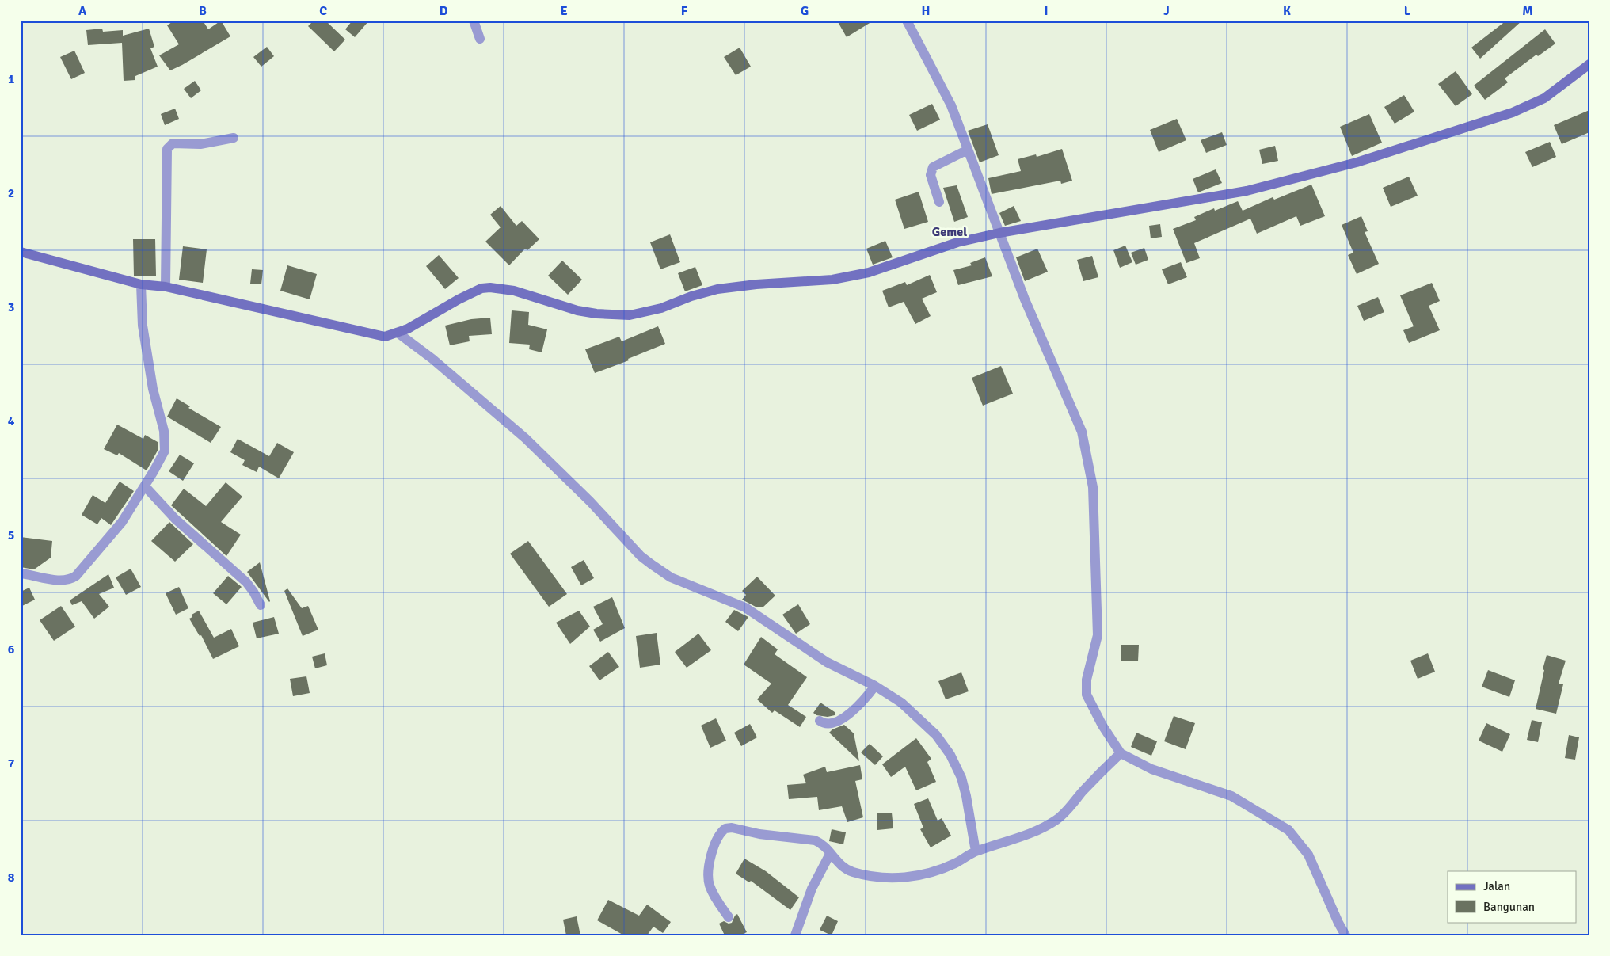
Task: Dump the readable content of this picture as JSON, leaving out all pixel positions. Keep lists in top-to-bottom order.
{
  "districts": ["Gemel"],
  "legend": ["Jalan", "Bangunan"],
  "grid": {
    "columns": [
      "A",
      "B",
      "C",
      "D",
      "E",
      "F",
      "G",
      "H",
      "I",
      "J",
      "K",
      "L",
      "M"
    ],
    "rows": [
      "1",
      "2",
      "3",
      "4",
      "5",
      "6",
      "7",
      "8"
    ]
  }
}
